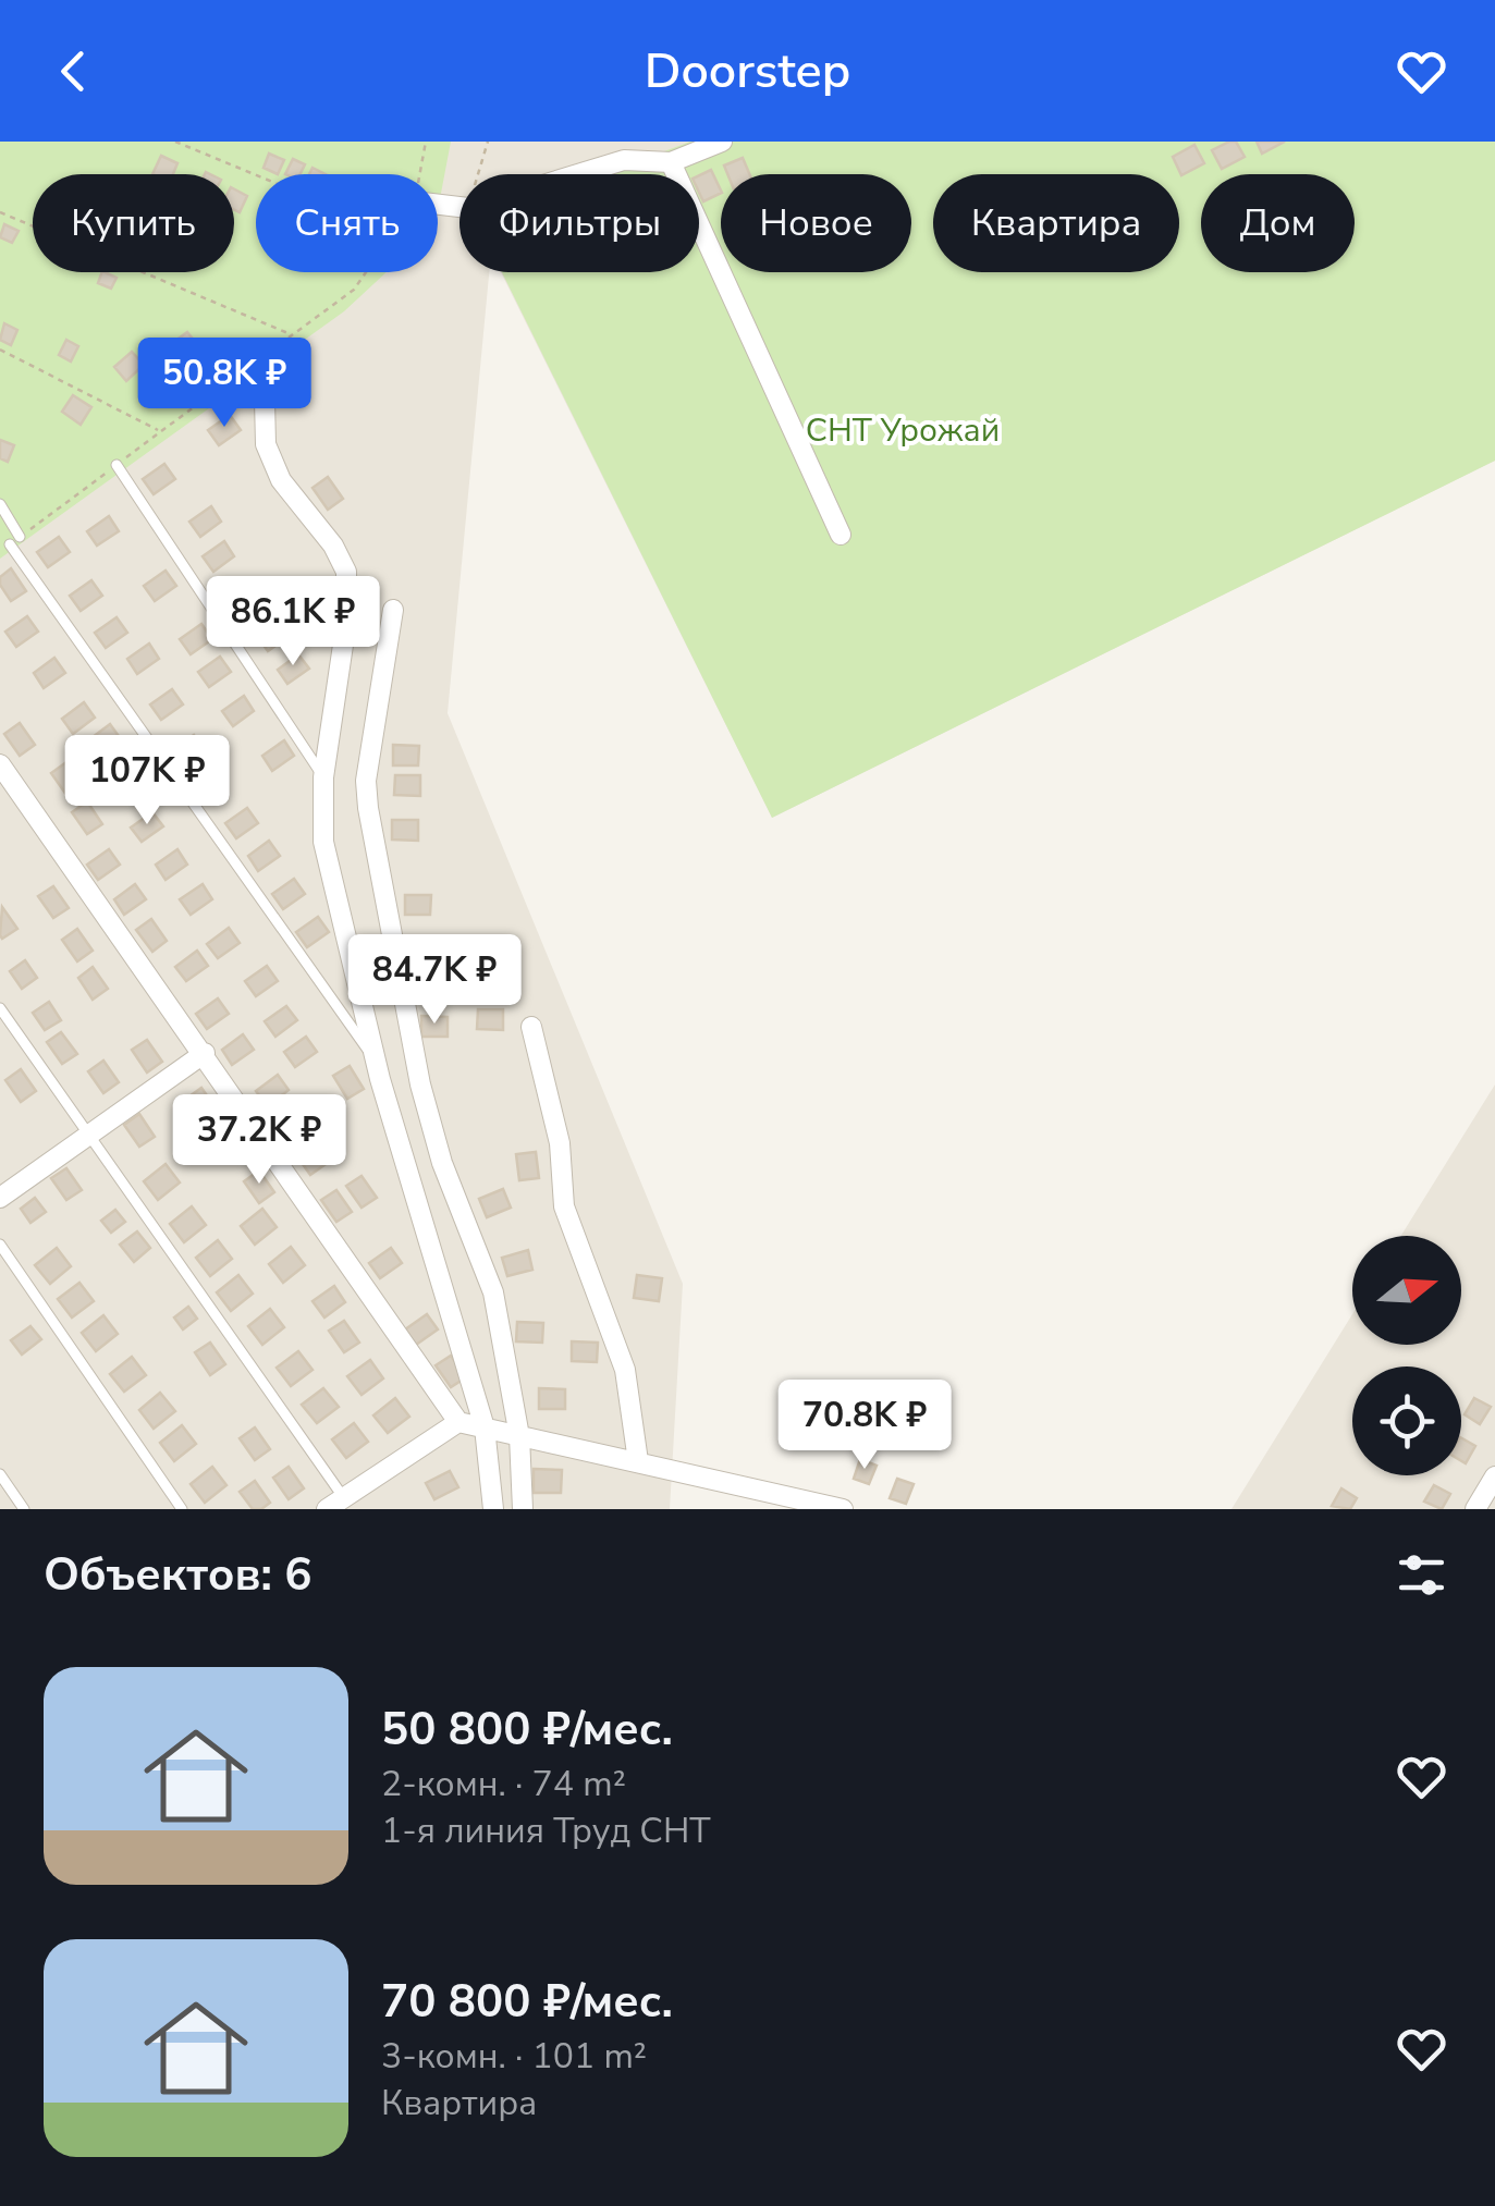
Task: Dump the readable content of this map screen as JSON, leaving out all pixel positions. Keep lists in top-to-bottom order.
{
  "parks": ["СНТ Урожай"],
  "north": "right",
  "page": {
    "header": "Doorstep",
    "chip": [
      "Купить",
      "Снять",
      "Фильтры",
      "Новое",
      "Квартира",
      "Дом"
    ],
    "price": [
      "50.8K ₽",
      "86.1K ₽",
      "107K ₽",
      "84.7K ₽",
      "37.2K ₽",
      "70.8K ₽"
    ],
    "heading": "Объектов: 6",
    "list": [
      {
        "name": "50 800 ₽/мес.",
        "note": "2-комн. · 74 m² · 1-я линия Труд СНТ"
      },
      {
        "name": "70 800 ₽/мес.",
        "note": "3-комн. · 101 m² · Квартира"
      }
    ]
  }
}
